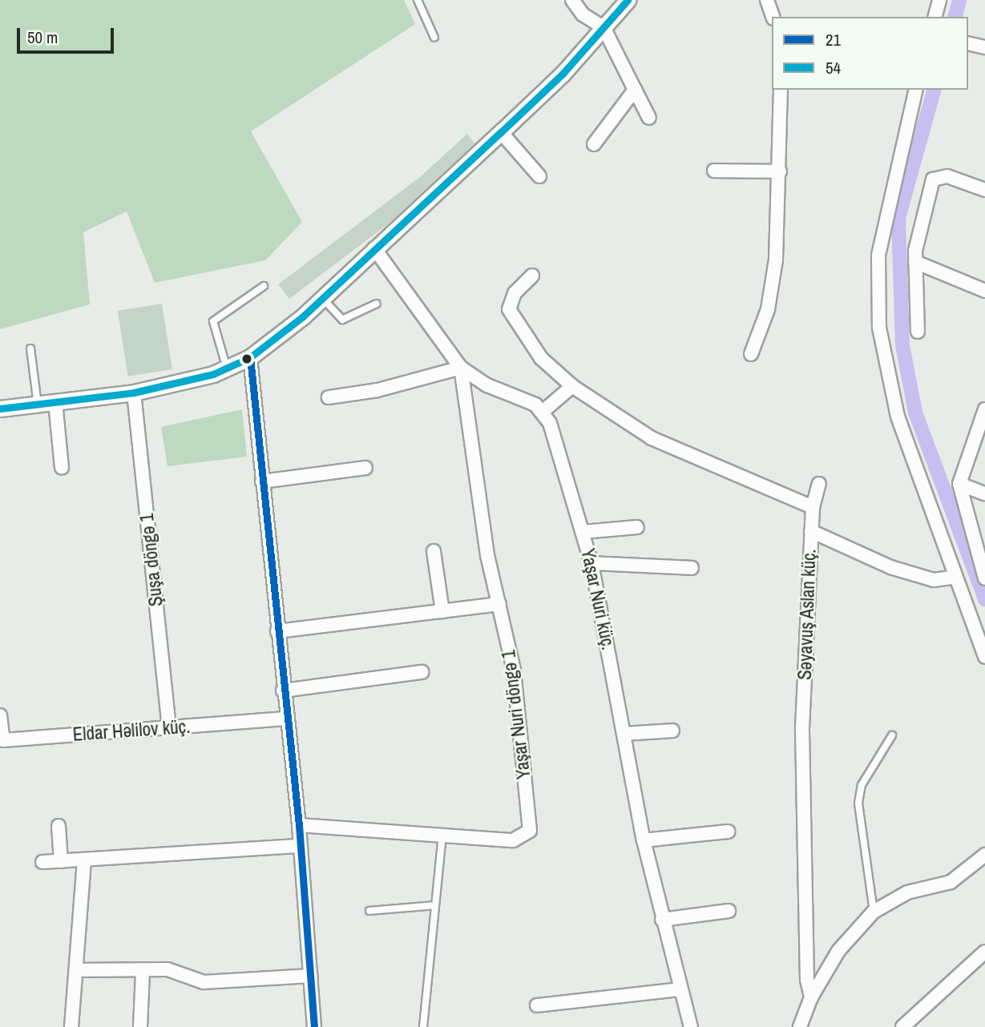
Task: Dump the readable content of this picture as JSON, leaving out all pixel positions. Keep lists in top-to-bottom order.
{
  "streets": {
    "street": [
      "Şuşa döngə 1",
      "Yaşar Nuri küç.",
      "Səyavuş Aslan küç.",
      "Yaşar Nuri döngə 1",
      "Eldar Həlilov küç."
    ]
  },
  "crossings": [
    ["Şuşa döngə 1", "Eldar Həlilov küç."]
  ],
  "lines": ["transit line 54", "transit line 21"],
  "legend": ["21", "54"],
  "scale_bar": "50 m"
}
